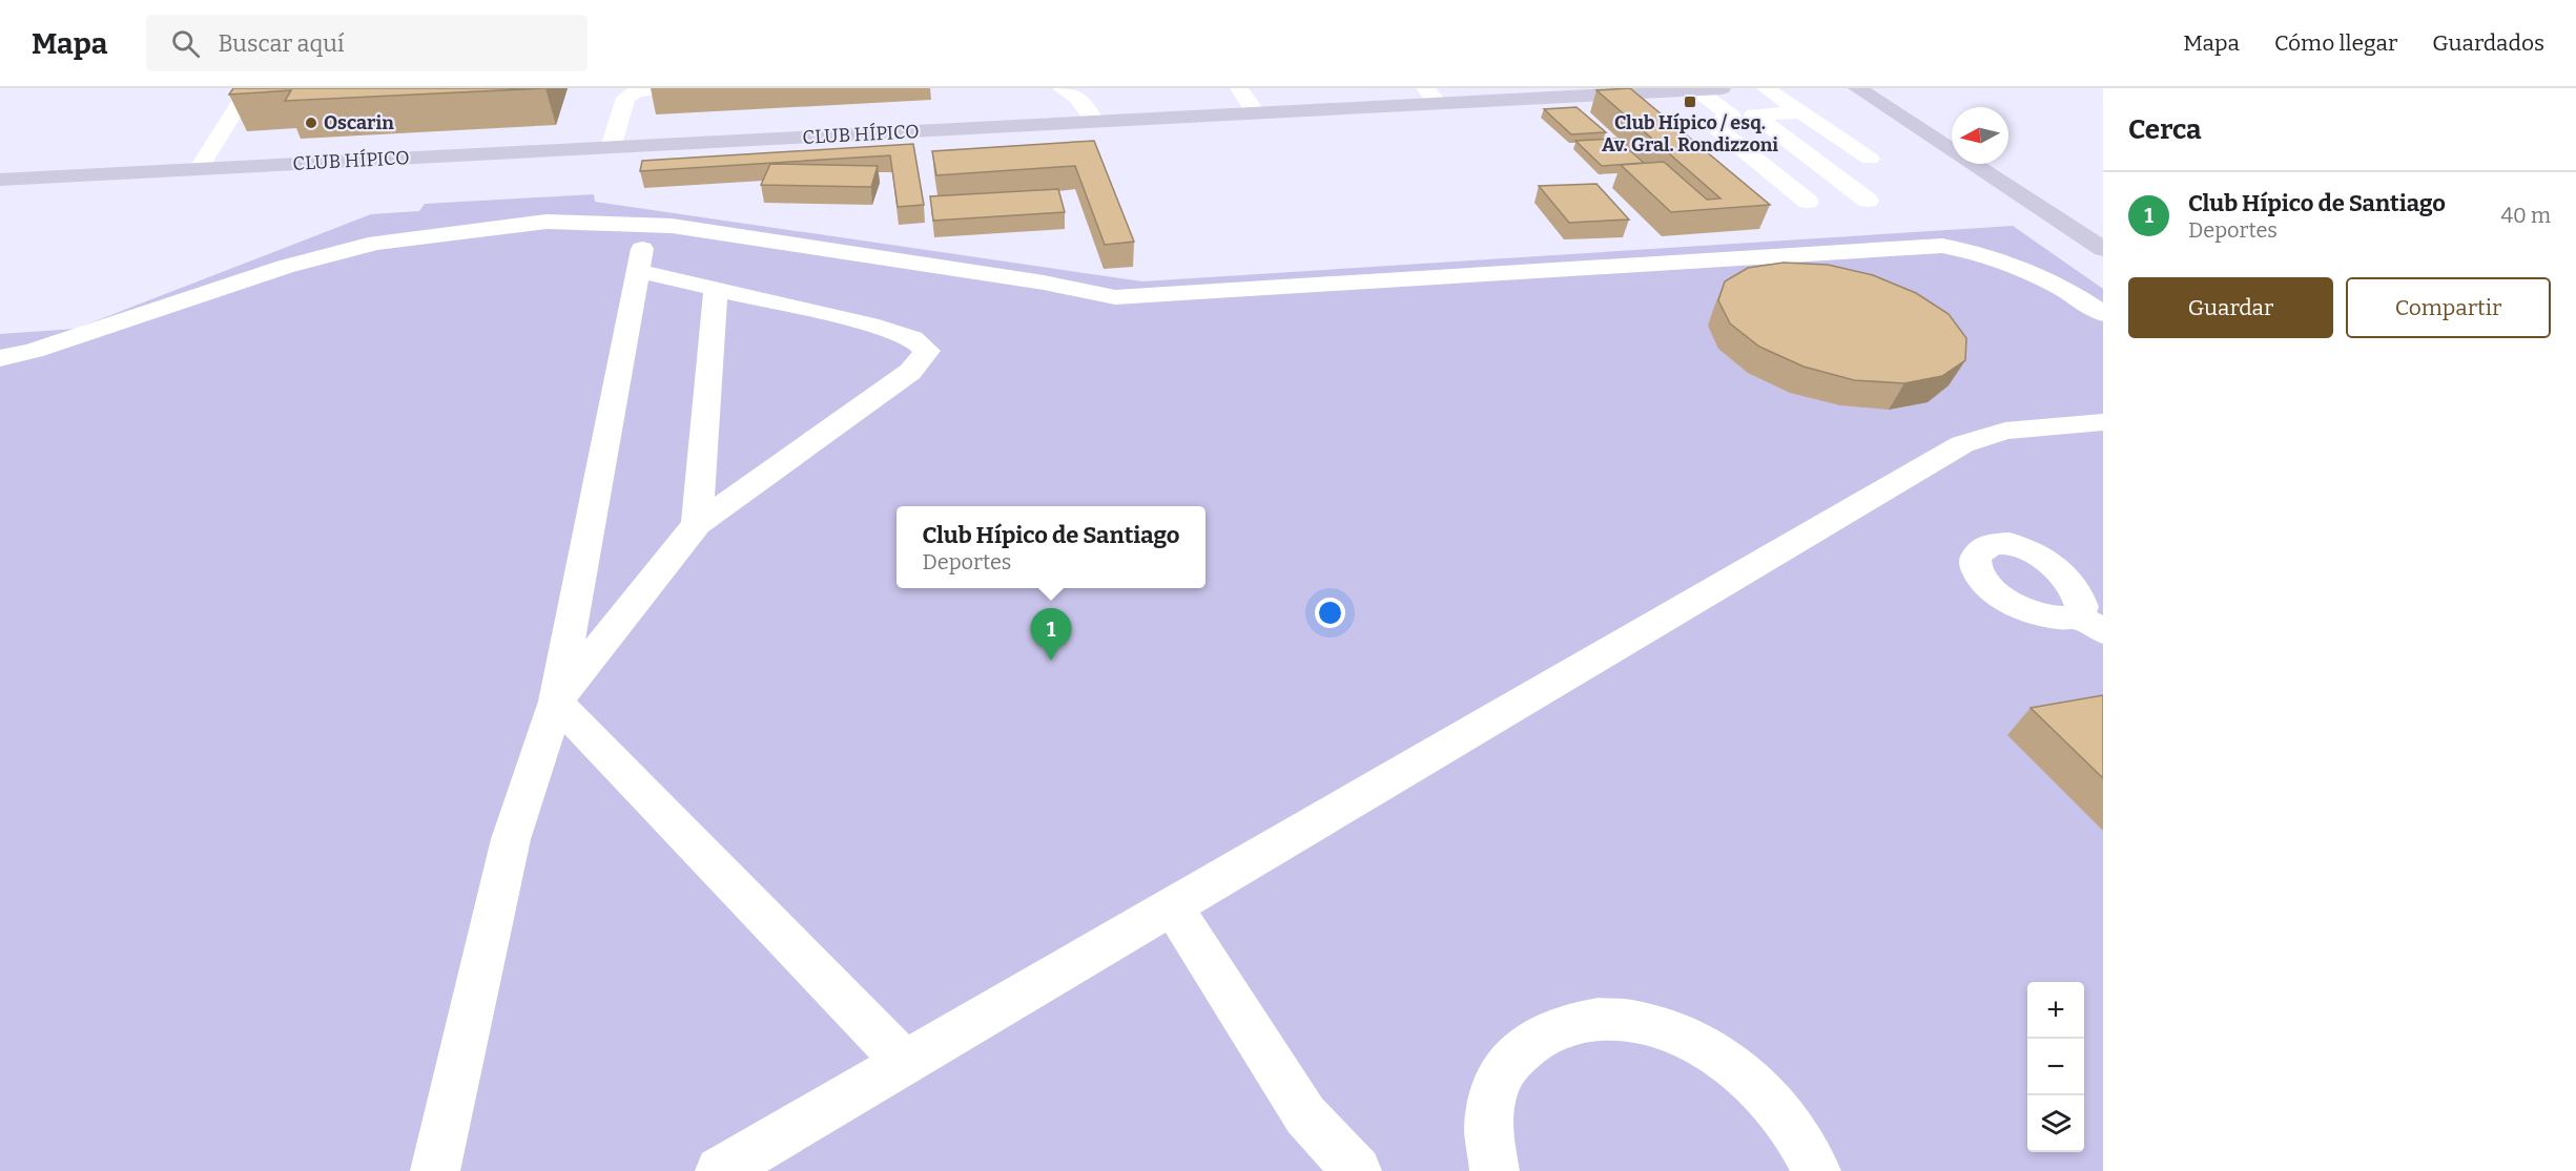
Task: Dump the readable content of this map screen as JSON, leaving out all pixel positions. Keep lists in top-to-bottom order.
{
  "streets": {
    "main road": ["CLUB HÍPICO"]
  },
  "places": {
    "transit": ["Club Hípico / esq. Av. Gral. Rondizzoni"],
    "other": ["Oscarin"]
  },
  "north": "left",
  "page": {
    "header": "Mapa",
    "search": "Buscar aquí",
    "nav": ["Mapa", "Cómo llegar", "Guardados"],
    "heading": "Cerca",
    "list": [
      {
        "mark": "1",
        "name": "Club Hípico de Santiago",
        "note": "Deportes",
        "value": "40 m"
      }
    ],
    "buttons": ["Guardar", "Compartir"],
    "popup": ["Club Hípico de Santiago", "Deportes"],
    "pins": "1",
    "map_buttons": ["+", "−"]
  }
}
